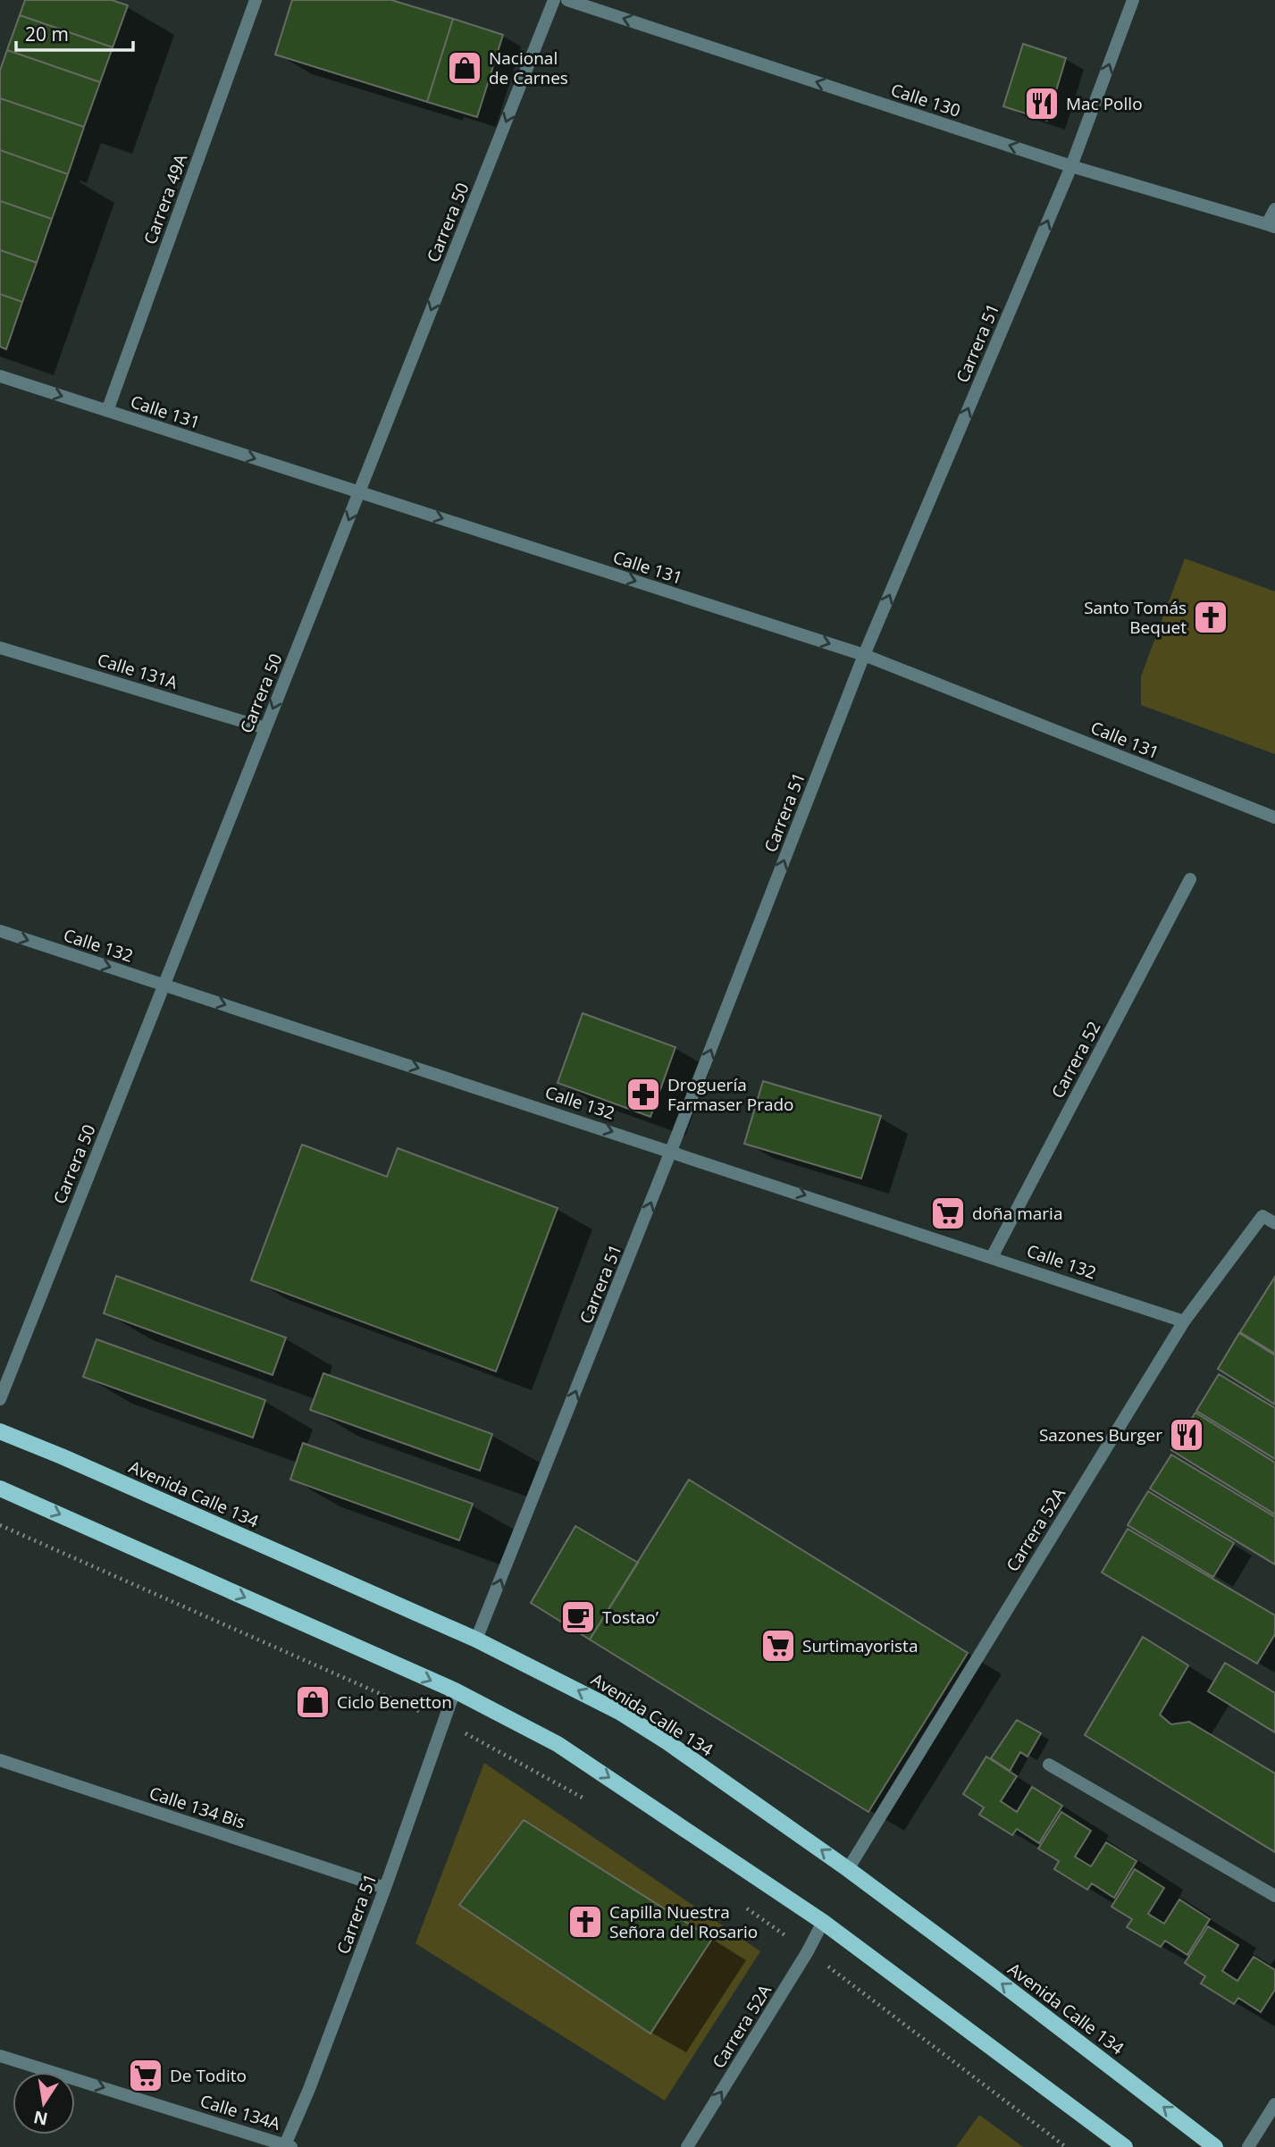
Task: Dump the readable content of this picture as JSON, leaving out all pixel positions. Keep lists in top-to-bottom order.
{
  "streets": {
    "main road": ["Avenida Calle 134"],
    "street": [
      "Calle 130",
      "Carrera 49A",
      "Carrera 50",
      "Carrera 51",
      "Calle 131",
      "Calle 131A",
      "Calle 132",
      "Carrera 52",
      "Carrera 52A",
      "Calle 134 Bis",
      "Calle 134A"
    ]
  },
  "crossings": [
    ["Calle 130", "Carrera 51"],
    ["Carrera 49A", "Calle 131"],
    ["Carrera 50", "Calle 131"],
    ["Carrera 50", "Calle 131A"],
    ["Carrera 50", "Calle 132"],
    ["Carrera 51", "Calle 131"],
    ["Carrera 51", "Calle 132"],
    ["Carrera 51", "Avenida Calle 134"],
    ["Carrera 51", "Calle 134 Bis"],
    ["Carrera 51", "Calle 134A"],
    ["Calle 132", "Carrera 52"],
    ["Calle 132", "Carrera 52A"],
    ["Avenida Calle 134", "Carrera 52A"]
  ],
  "one_way": [
    "Calle 130",
    "Carrera 50",
    "Carrera 51",
    "Calle 131",
    "Calle 132",
    "Calle 134A"
  ],
  "places": {
    "shop": ["Nacional de Carnes", "Ciclo Benetton"],
    "restaurant": ["Mac Pollo", "Sazones Burger"],
    "church": ["Santo Tomás Bequet", "Capilla Nuestra Señora del Rosario"],
    "pharmacy": ["Droguería Farmaser Prado"],
    "supermarket": ["doña maria", "Surtimayorista", "De Todito"],
    "cafe": ["Tostao’"]
  },
  "scale_bar": "20 m",
  "north": "bottom"
}
